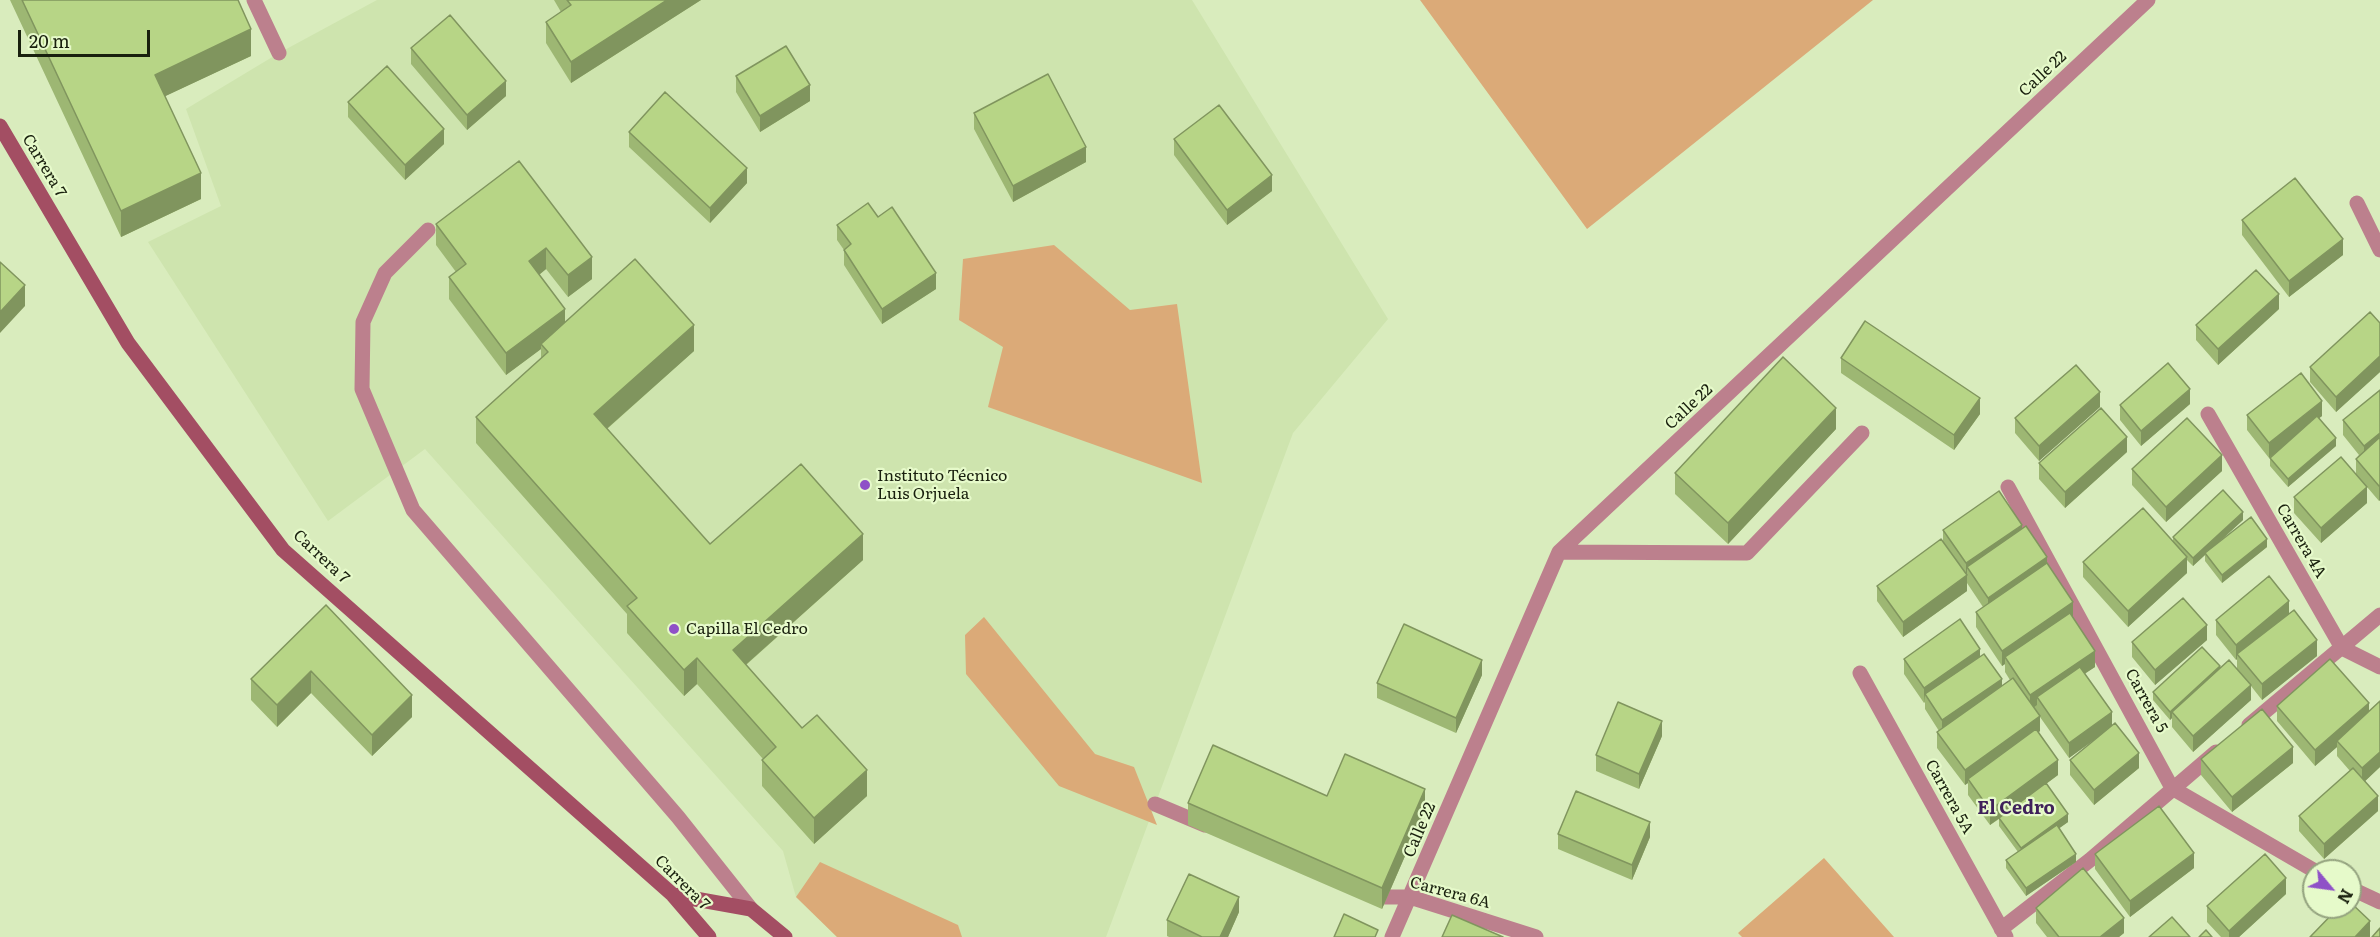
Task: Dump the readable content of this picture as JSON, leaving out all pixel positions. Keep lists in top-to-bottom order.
{
  "streets": {
    "street": [
      "Calle 22",
      "Carrera 7",
      "Carrera 4A",
      "Carrera 5",
      "Carrera 5A",
      "Carrera 6A"
    ]
  },
  "crossings": [
    ["Calle 22", "Carrera 6A"]
  ],
  "districts": ["El Cedro"],
  "places": ["Instituto Técnico Luis Orjuela", "Capilla El Cedro"],
  "scale_bar": "20 m",
  "north": "bottom right"
}
